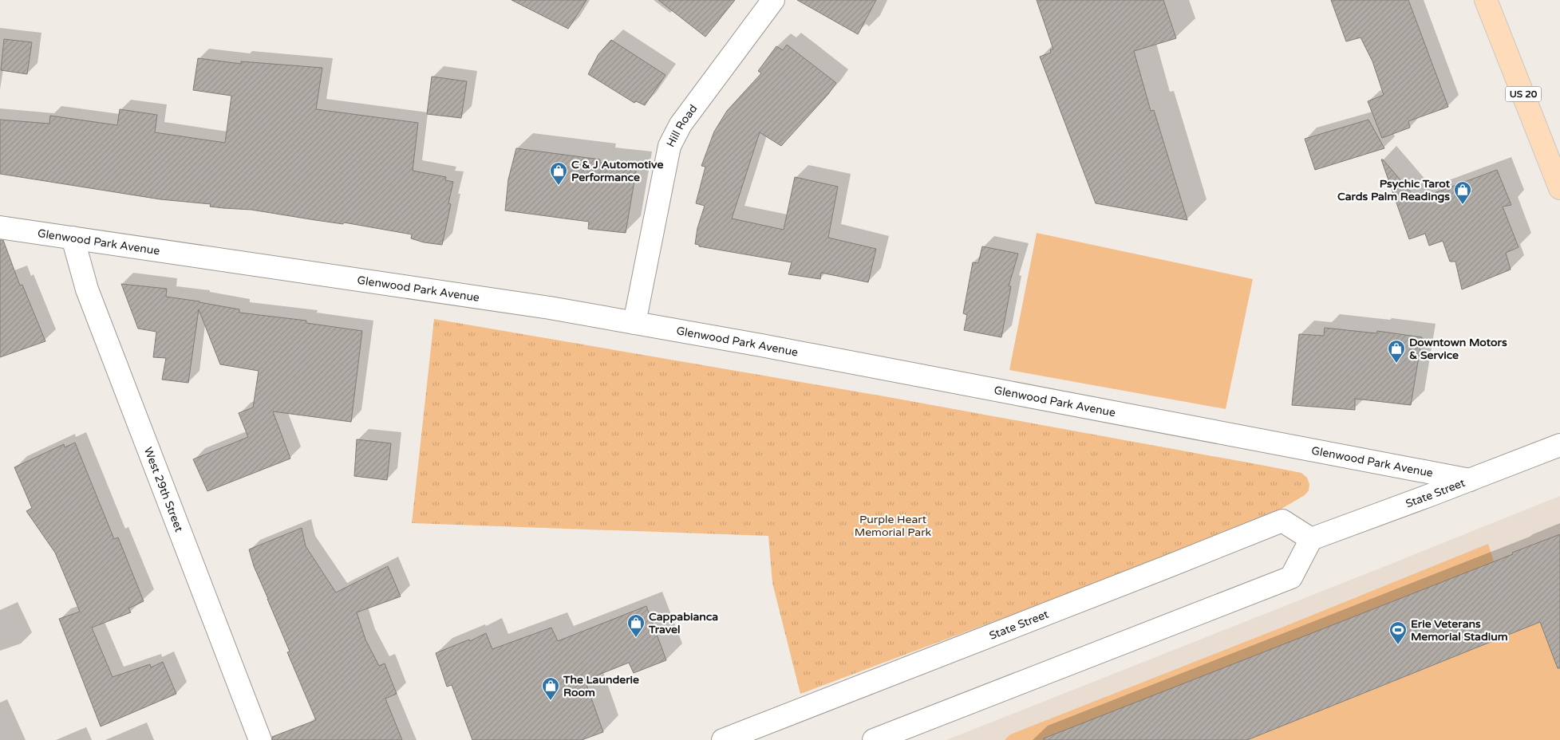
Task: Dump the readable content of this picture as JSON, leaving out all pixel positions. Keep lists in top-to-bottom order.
{
  "streets": {
    "main road": ["US 20"],
    "street": [
      "Hill Road",
      "Glenwood Park Avenue",
      "West 29th Street",
      "State Street"
    ]
  },
  "crossings": [
    ["Hill Road", "Glenwood Park Avenue"],
    ["Glenwood Park Avenue", "West 29th Street"],
    ["Glenwood Park Avenue", "State Street"]
  ],
  "parks": ["Purple Heart Memorial Park"],
  "places": {
    "shop": [
      "C & J Automotive Performance",
      "Psychic Tarot Cards Palm Readings",
      "Downtown Motors & Service",
      "Cappabianca Travel",
      "The Launderie Room"
    ],
    "sports": ["Erie Veterans Memorial Stadium"]
  }
}
